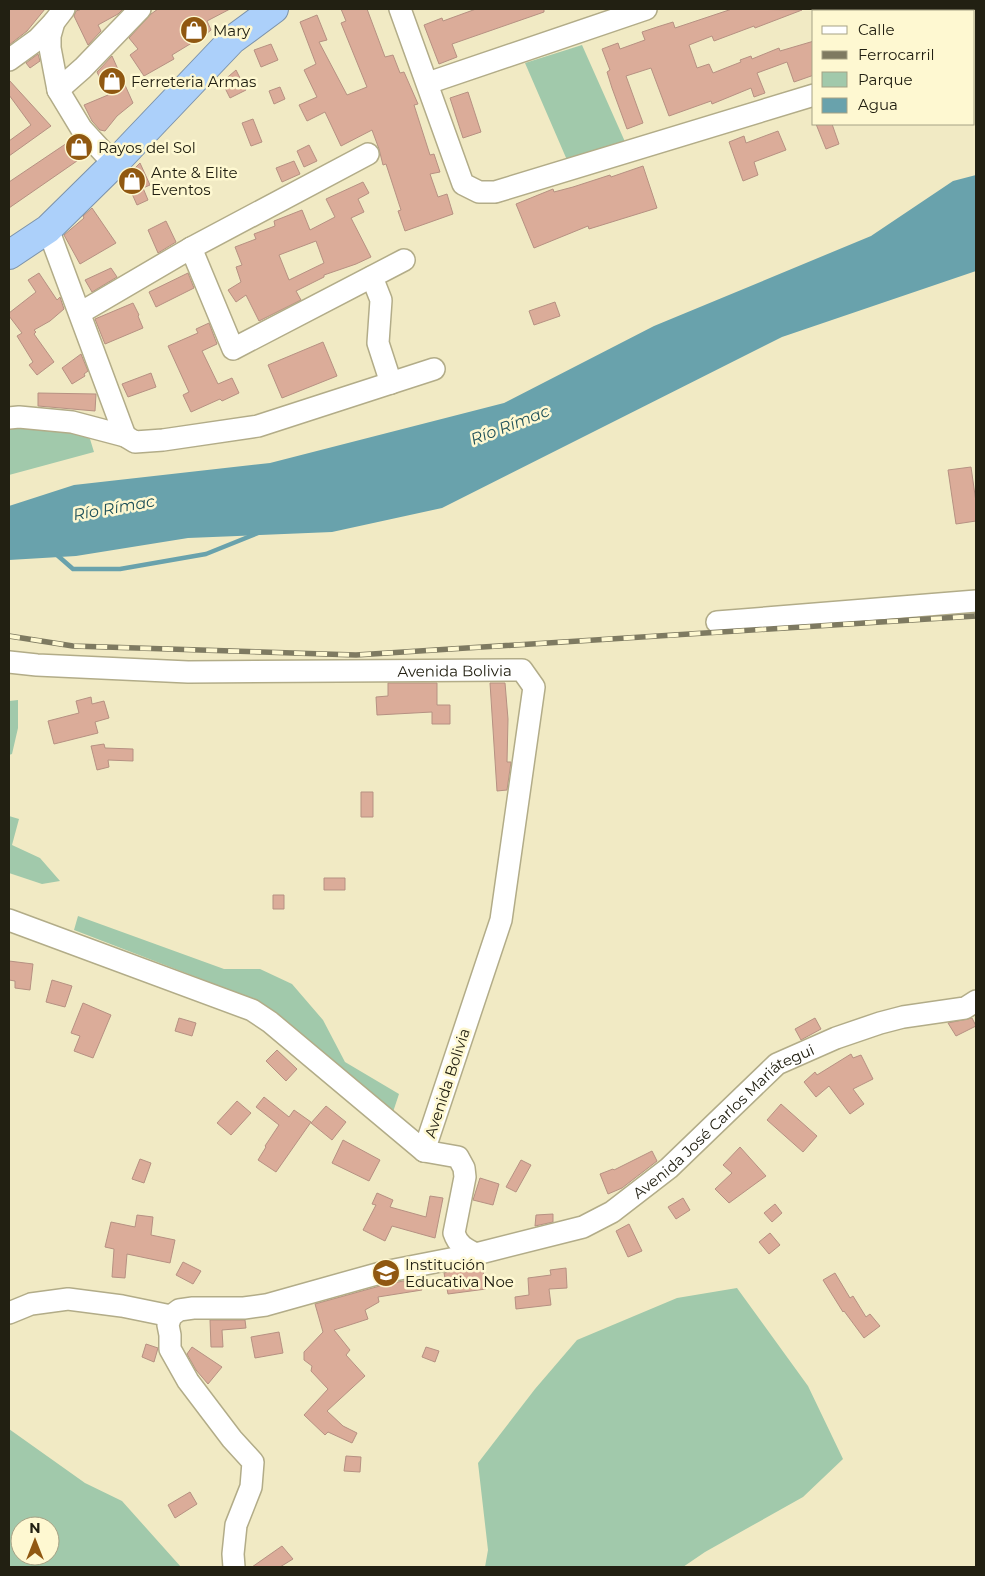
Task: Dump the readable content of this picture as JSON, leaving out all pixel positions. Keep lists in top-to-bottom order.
{
  "streets": {
    "street": ["Avenida Bolivia", "Avenida José Carlos Mariátegui"]
  },
  "water": ["Río Rímac"],
  "places": {
    "shop": [
      "Mary",
      "Ferreteria Armas",
      "Rayos del Sol",
      "Ante & Elite Eventos"
    ],
    "school or university": ["Institución Educativa Noe"]
  },
  "legend": [
    "Calle",
    "Ferrocarril",
    "Parque",
    "Agua"
  ],
  "north": "top"
}
